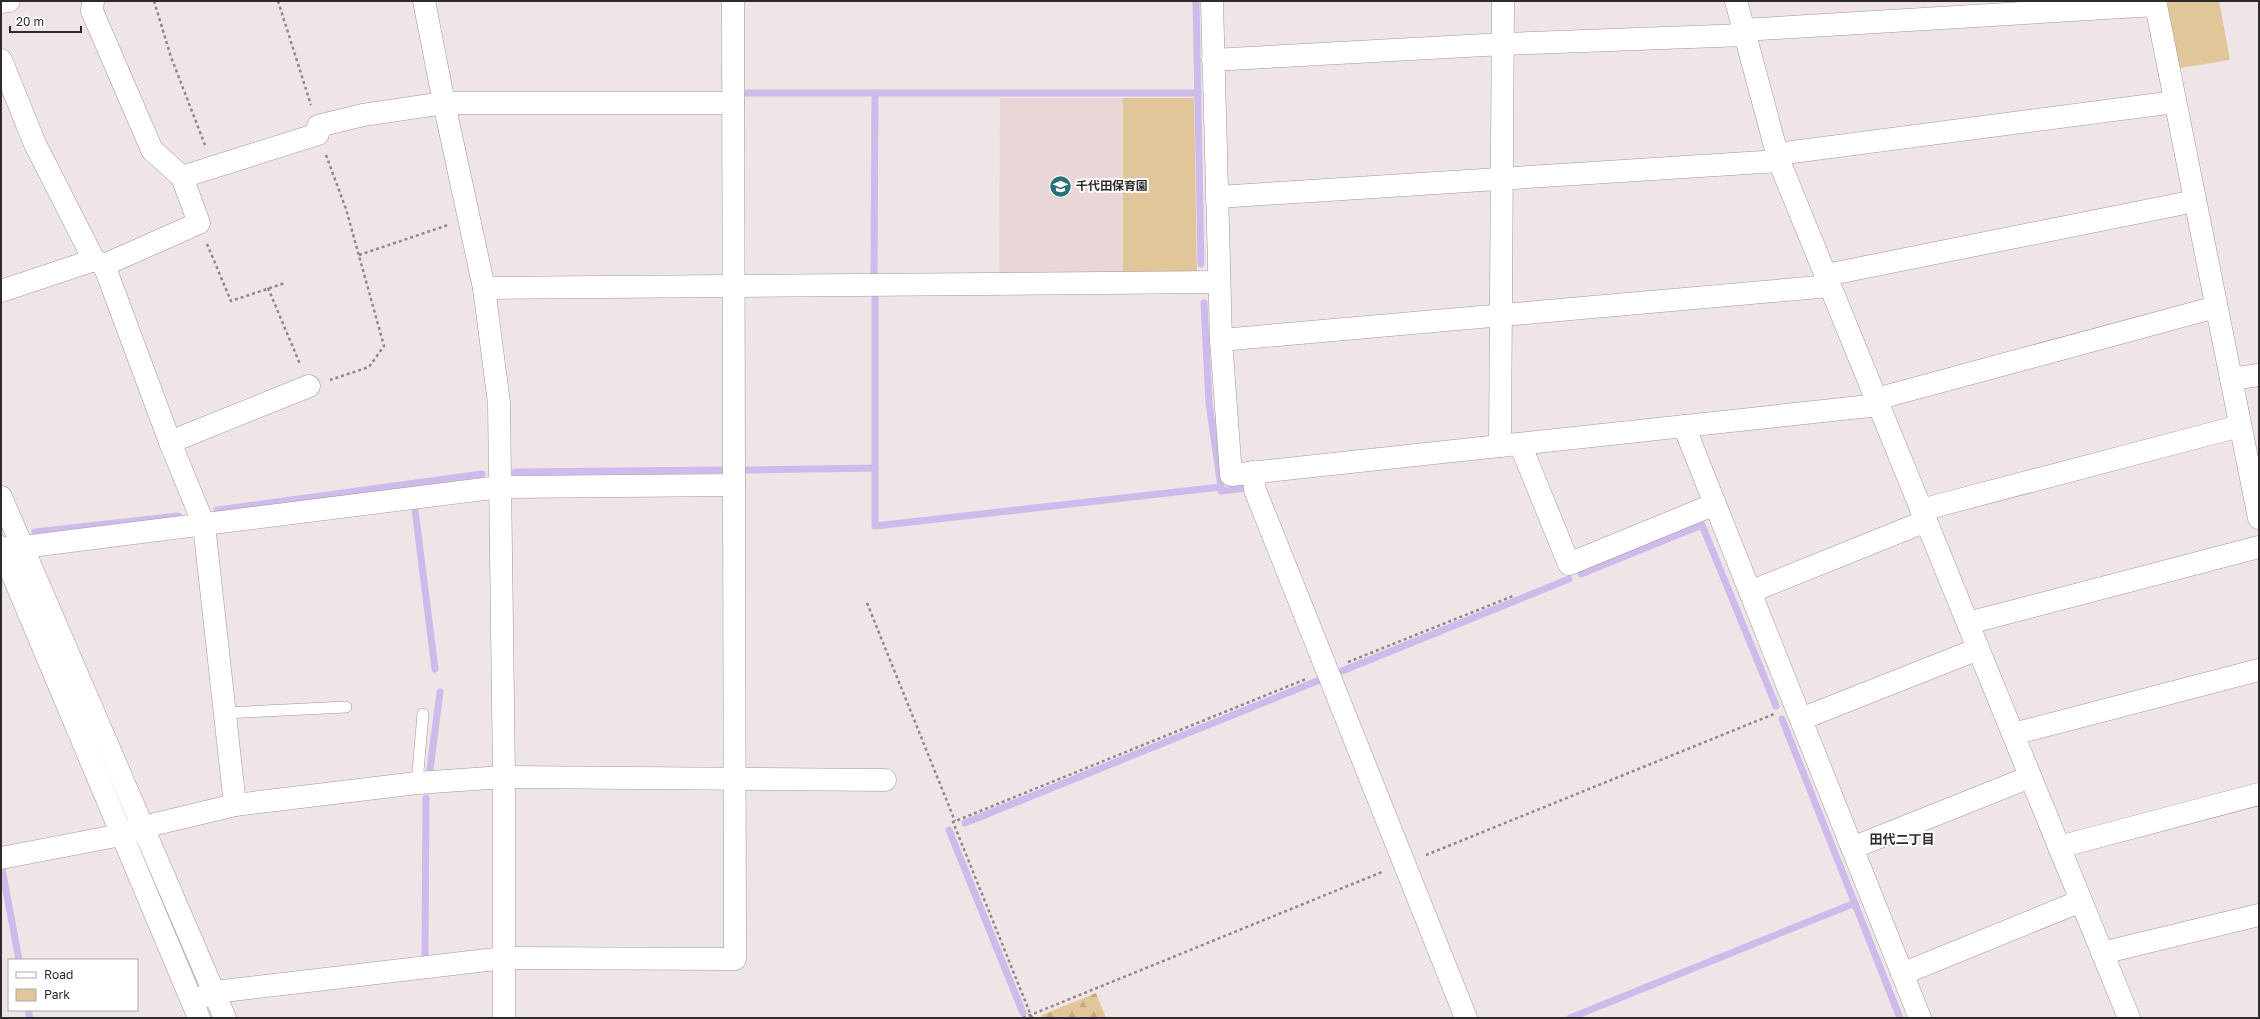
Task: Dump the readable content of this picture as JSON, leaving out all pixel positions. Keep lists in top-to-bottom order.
{
  "districts": ["田代二丁目"],
  "places": {
    "school or university": ["千代田保育園"]
  },
  "legend": ["Road", "Park"],
  "scale_bar": "20 m"
}
